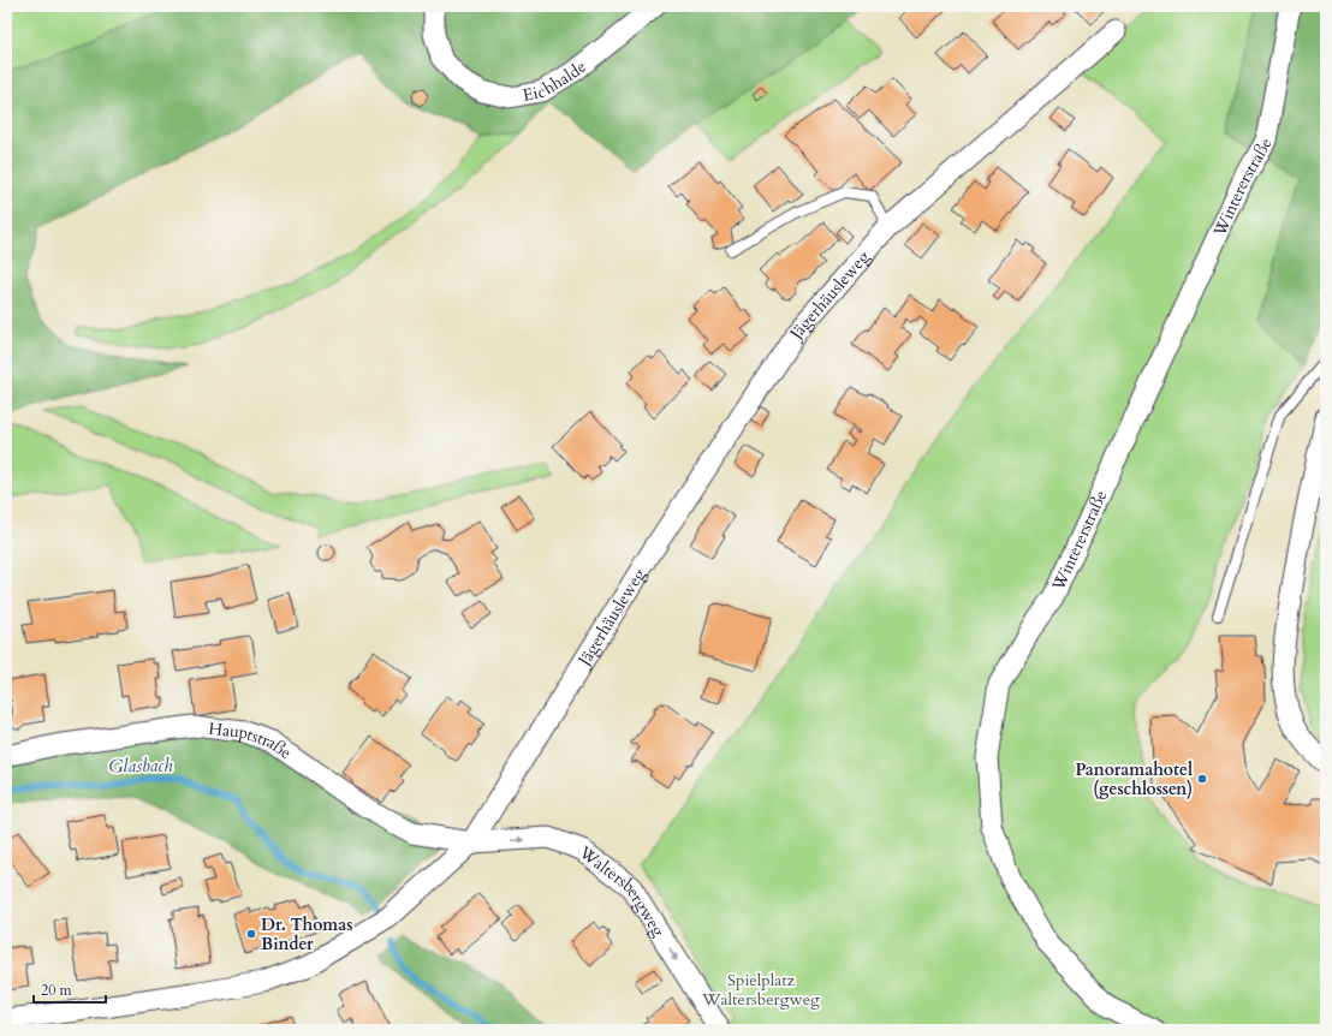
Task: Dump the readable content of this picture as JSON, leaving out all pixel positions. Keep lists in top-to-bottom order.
{
  "streets": {
    "street": [
      "Eichhalde",
      "Wintererstraße",
      "Jägerhäusleweg",
      "Hauptstraße",
      "Waltersbergweg"
    ]
  },
  "crossings": [
    ["Jägerhäusleweg", "Hauptstraße"],
    ["Jägerhäusleweg", "Waltersbergweg"],
    ["Hauptstraße", "Waltersbergweg"]
  ],
  "one_way": ["Waltersbergweg"],
  "water": ["Glasbach"],
  "parks": ["Spielplatz Waltersbergweg"],
  "places": ["Panoramahotel (geschlossen)", "Dr. Thomas Binder"],
  "scale_bar": "20 m"
}
